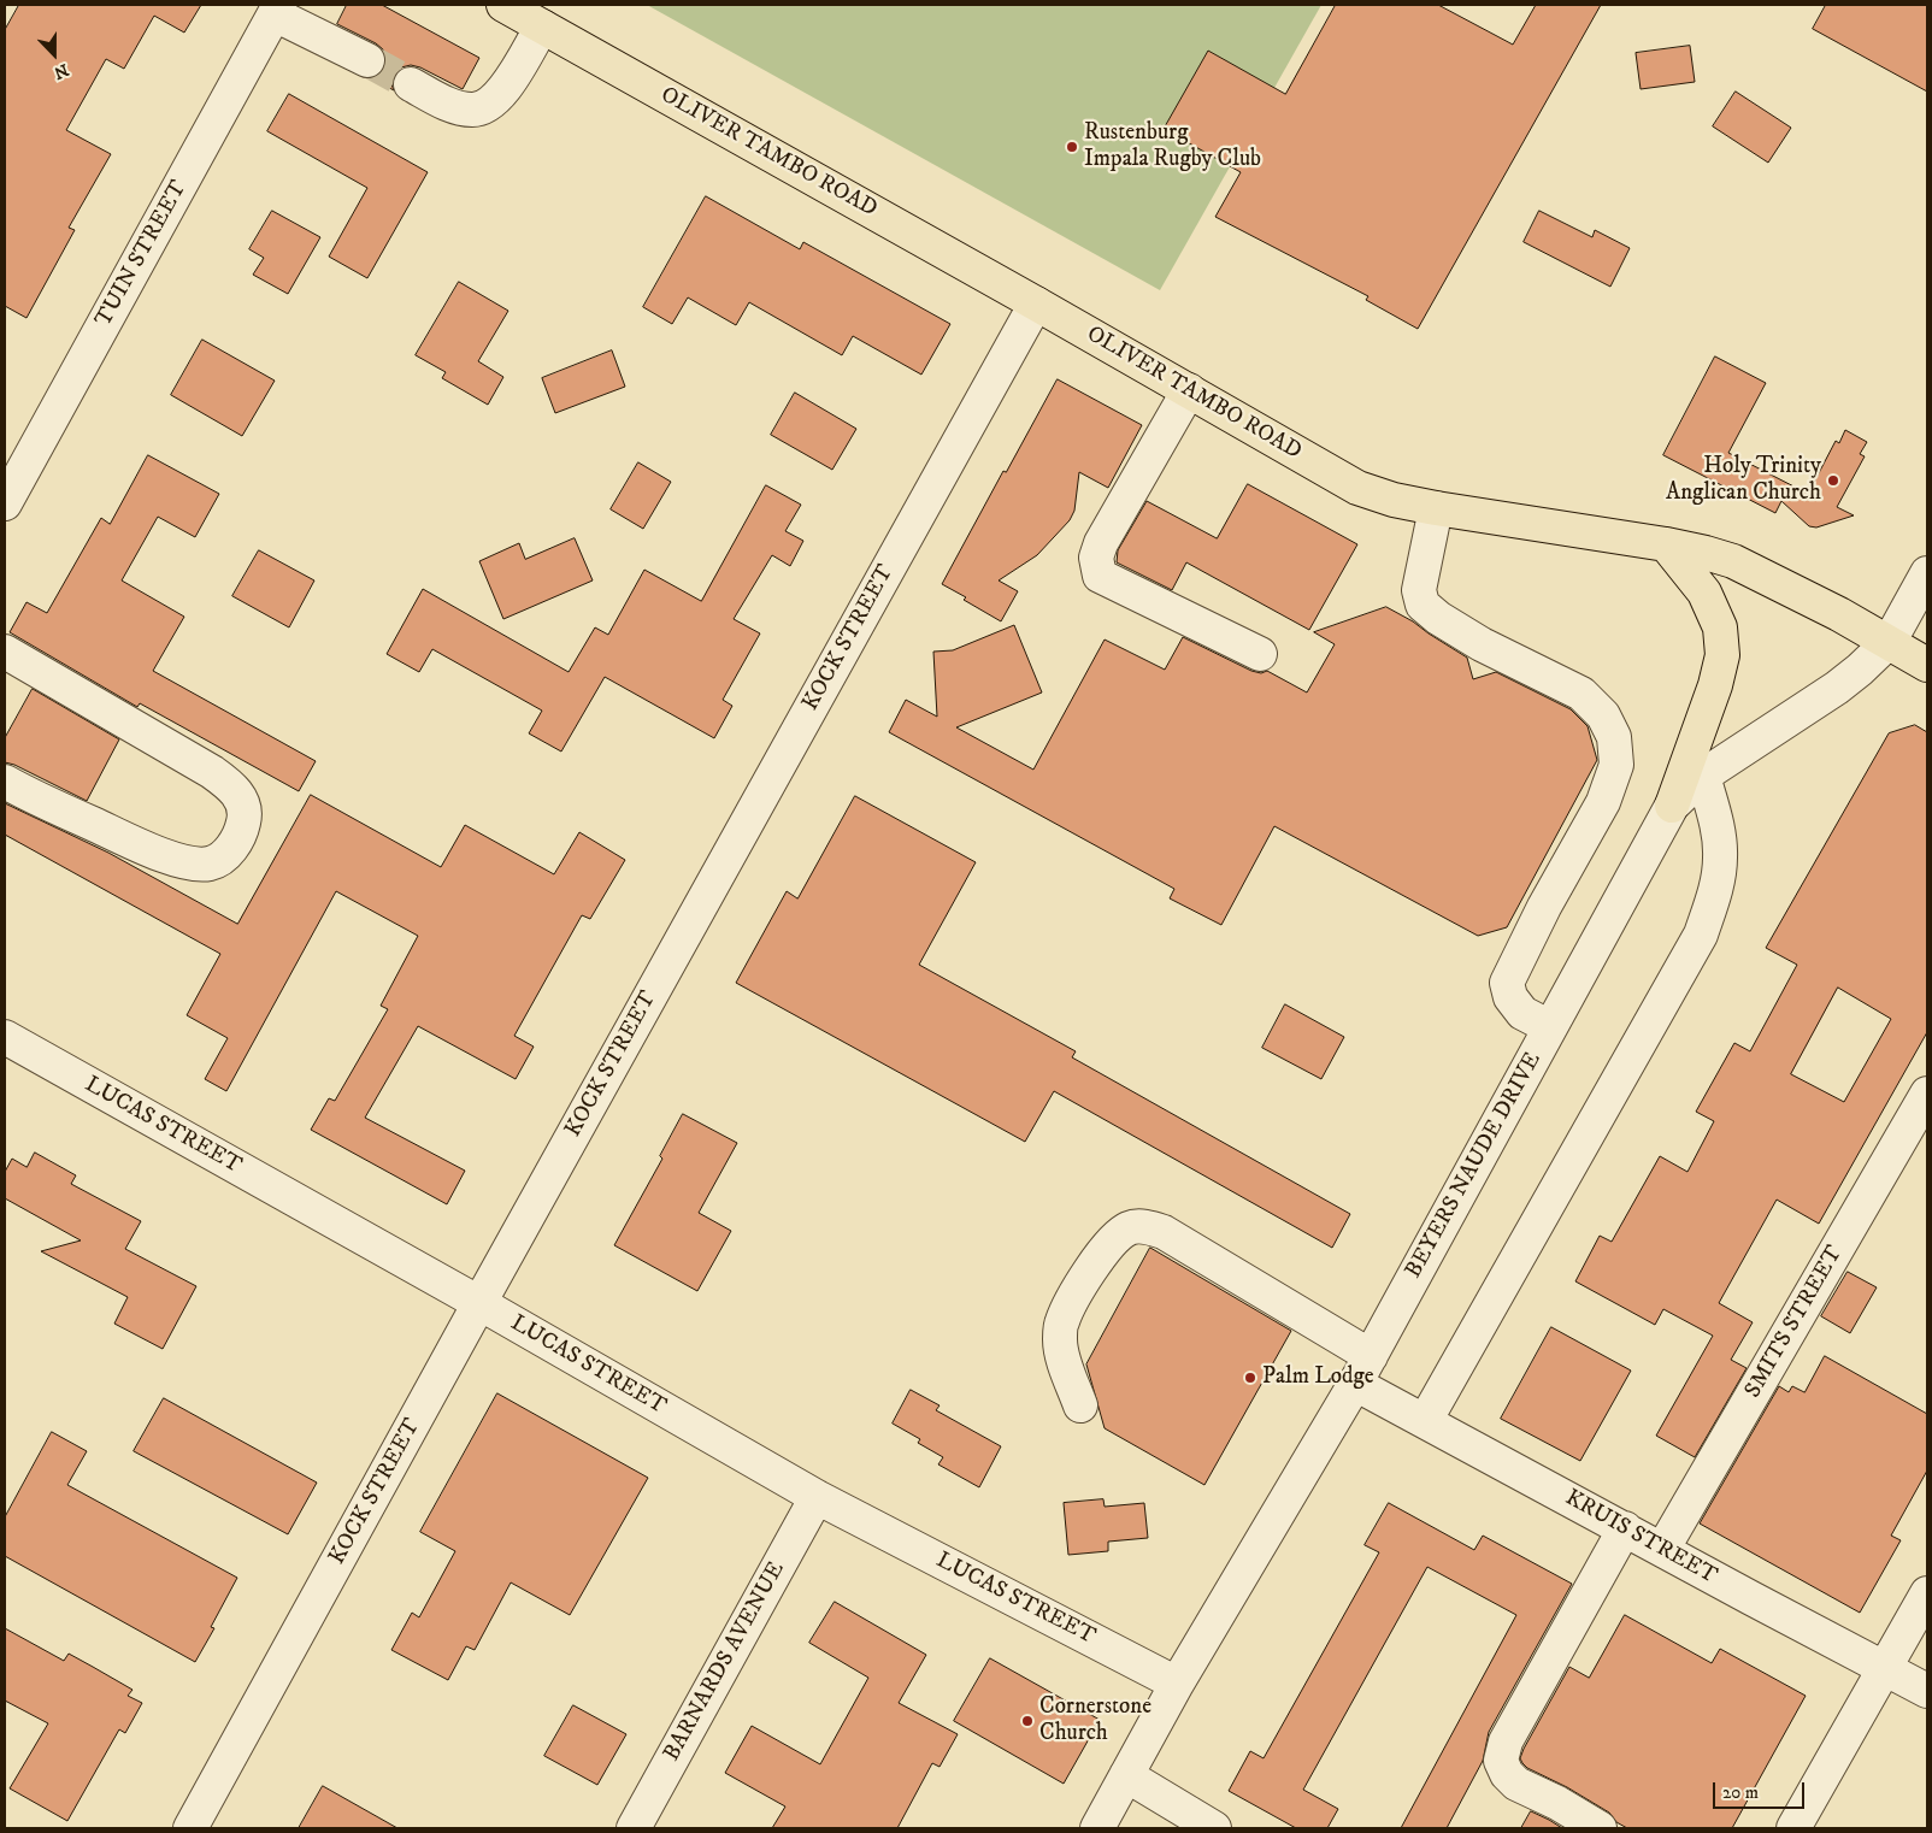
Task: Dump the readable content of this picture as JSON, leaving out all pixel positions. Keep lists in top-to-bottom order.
{
  "streets": {
    "main road": ["OLIVER TAMBO ROAD"],
    "street": [
      "TUIN STREET",
      "KOCK STREET",
      "LUCAS STREET",
      "BEYERS NAUDE DRIVE",
      "SMITS STREET",
      "KRUIS STREET",
      "BARNARDS AVENUE"
    ]
  },
  "crossings": [
    ["OLIVER TAMBO ROAD", "KOCK STREET"],
    ["OLIVER TAMBO ROAD", "BEYERS NAUDE DRIVE"],
    ["KOCK STREET", "LUCAS STREET"],
    ["LUCAS STREET", "BEYERS NAUDE DRIVE"],
    ["LUCAS STREET", "BARNARDS AVENUE"],
    ["BEYERS NAUDE DRIVE", "KRUIS STREET"],
    ["SMITS STREET", "KRUIS STREET"]
  ],
  "places": [
    "Rustenburg Impala Rugby Club",
    "Holy Trinity Anglican Church",
    "Palm Lodge",
    "Cornerstone Church"
  ],
  "scale_bar": "20 m",
  "north": "bottom"
}
